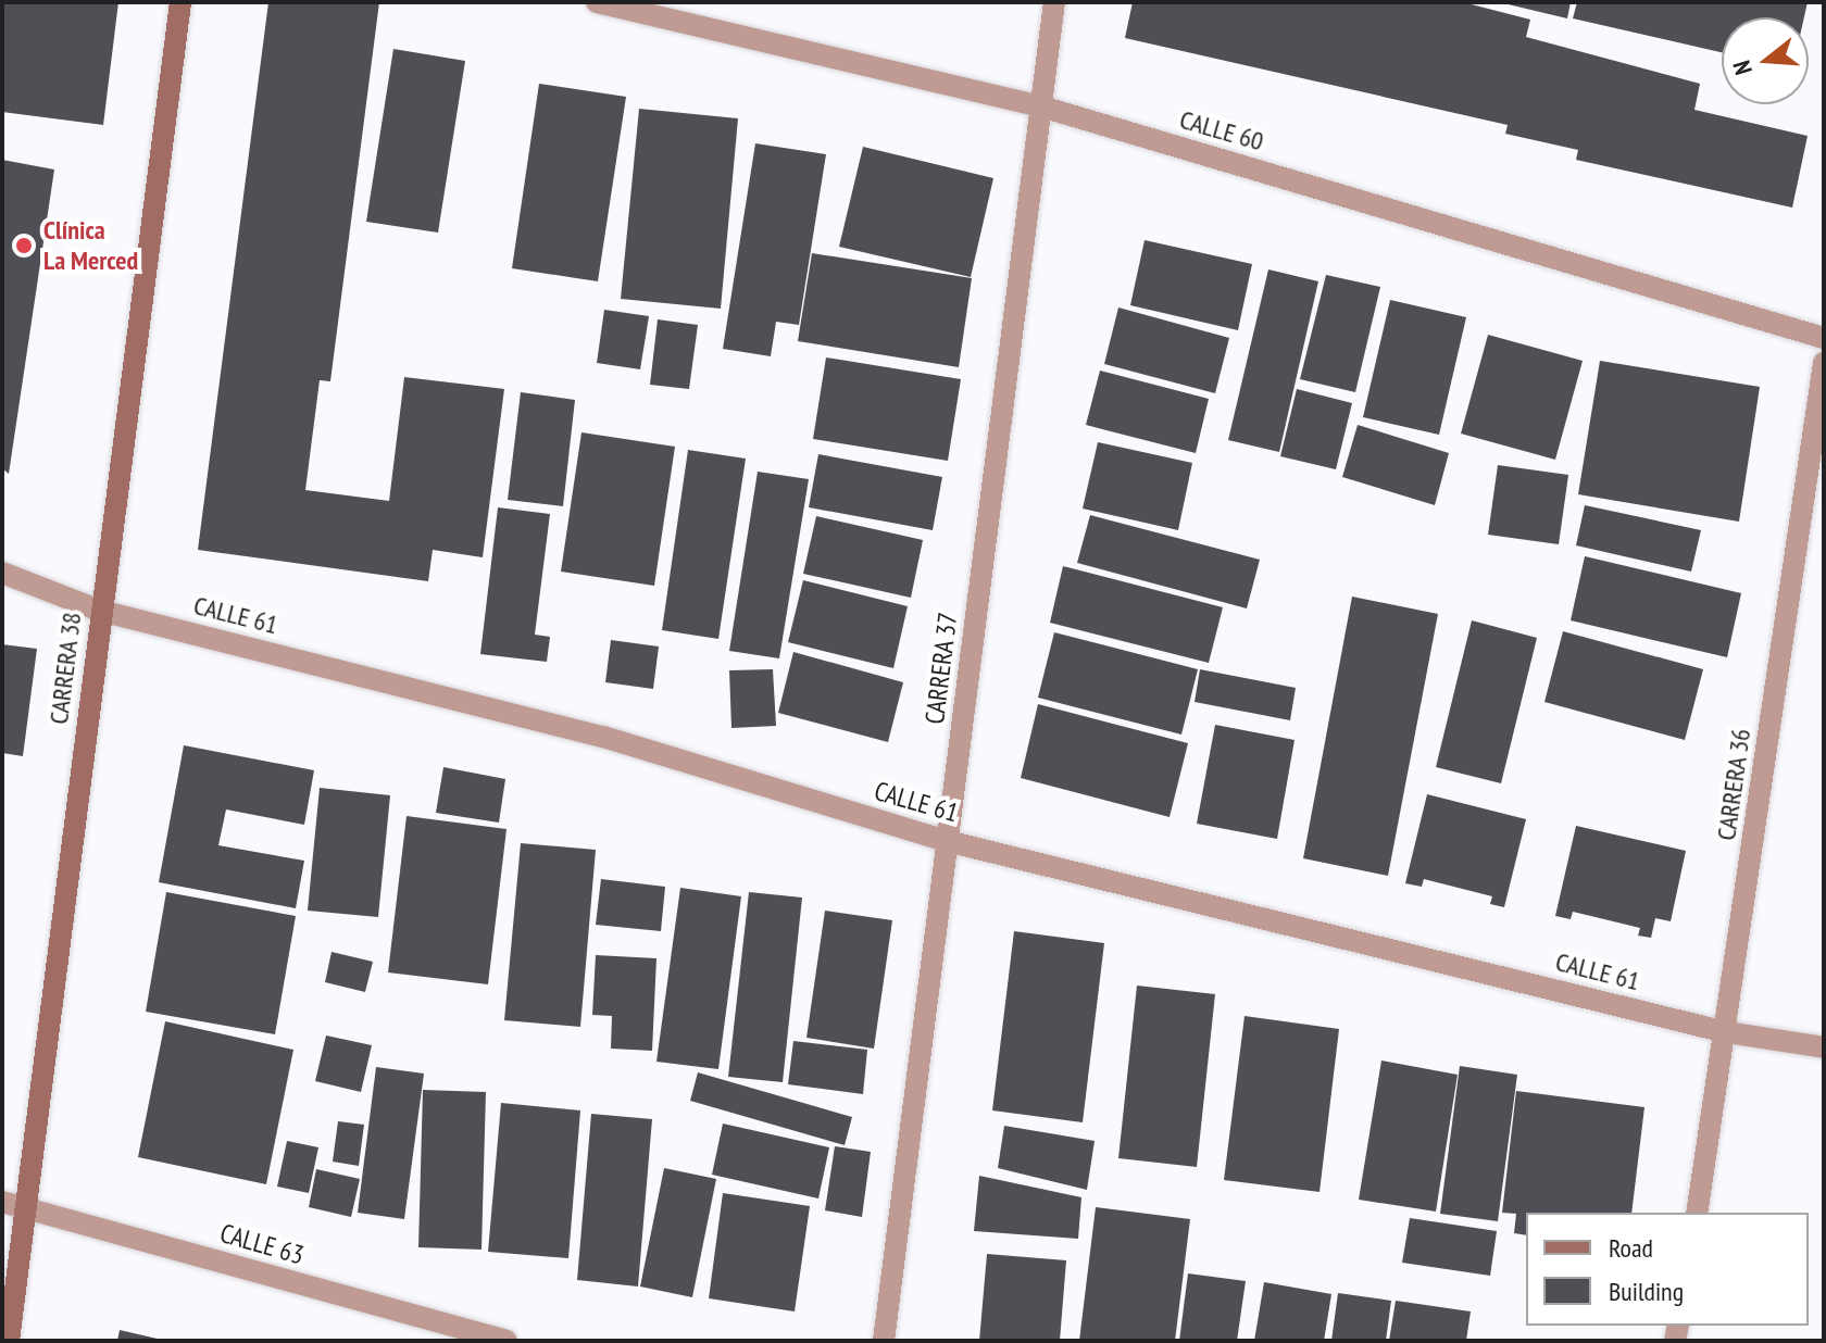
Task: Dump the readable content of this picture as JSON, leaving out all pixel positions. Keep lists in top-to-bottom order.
{
  "streets": {
    "main road": ["CARRERA 38"],
    "street": [
      "CALLE 60",
      "CALLE 61",
      "CARRERA 37",
      "CARRERA 36",
      "CALLE 63"
    ]
  },
  "crossings": [
    ["CALLE 60", "CARRERA 37"],
    ["CALLE 61", "CARRERA 38"],
    ["CALLE 61", "CARRERA 37"],
    ["CALLE 61", "CARRERA 36"],
    ["CARRERA 38", "CALLE 63"]
  ],
  "places": ["Clínica La Merced"],
  "legend": ["Road", "Building"],
  "north": "left"
}
